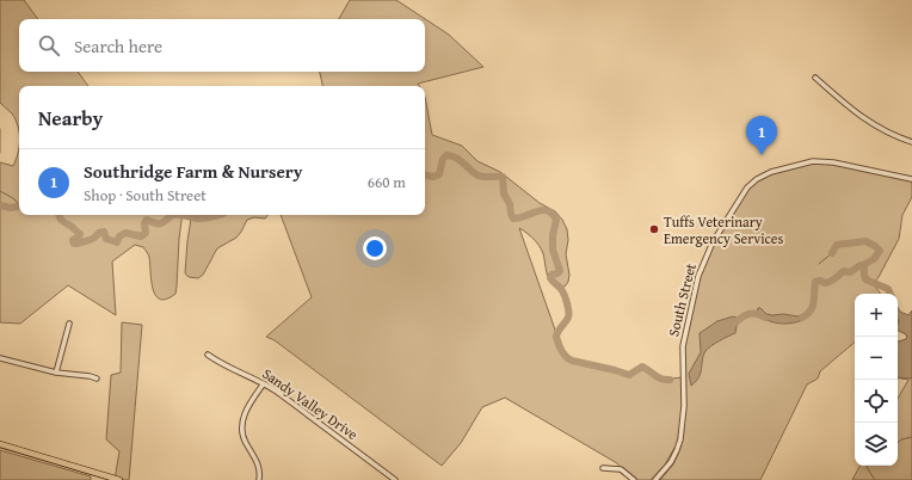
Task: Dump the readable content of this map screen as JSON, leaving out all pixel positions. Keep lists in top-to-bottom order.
{
  "streets": {
    "street": ["South Street", "Sandy Valley Drive"]
  },
  "places": ["Tuffs Veterinary Emergency Services"],
  "page": {
    "search": "Search here",
    "heading": "Nearby",
    "pins": "1",
    "list": [
      {
        "mark": "1",
        "name": "Southridge Farm & Nursery",
        "note": "Shop · South Street",
        "value": "660 m"
      }
    ],
    "map_buttons": ["+", "−"]
  }
}
